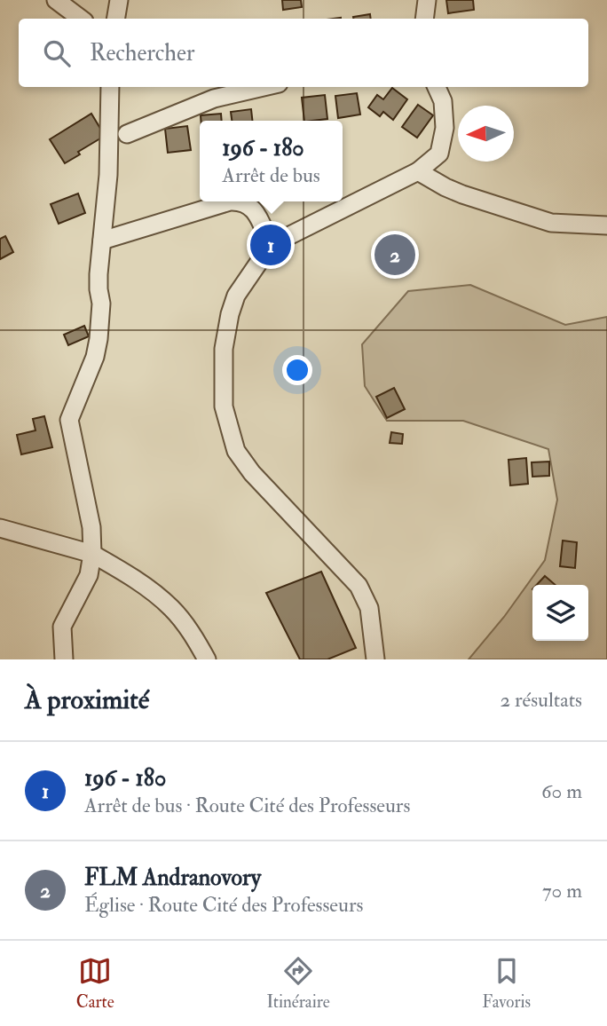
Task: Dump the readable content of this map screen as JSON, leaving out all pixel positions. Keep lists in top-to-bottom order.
{
  "north": "left",
  "page": {
    "search": "Rechercher",
    "popup": ["196 - 180", "Arrêt de bus"],
    "pins": ["1", "2"],
    "heading": ["À proximité", "2 résultats"],
    "list": [
      {
        "mark": "1",
        "name": "196 - 180",
        "note": "Arrêt de bus · Route Cité des Professeurs",
        "value": "60 m"
      },
      {
        "mark": "2",
        "name": "FLM Andranovory",
        "note": "Église · Route Cité des Professeurs",
        "value": "70 m"
      }
    ],
    "nav": ["Carte", "Itinéraire", "Favoris"]
  }
}
